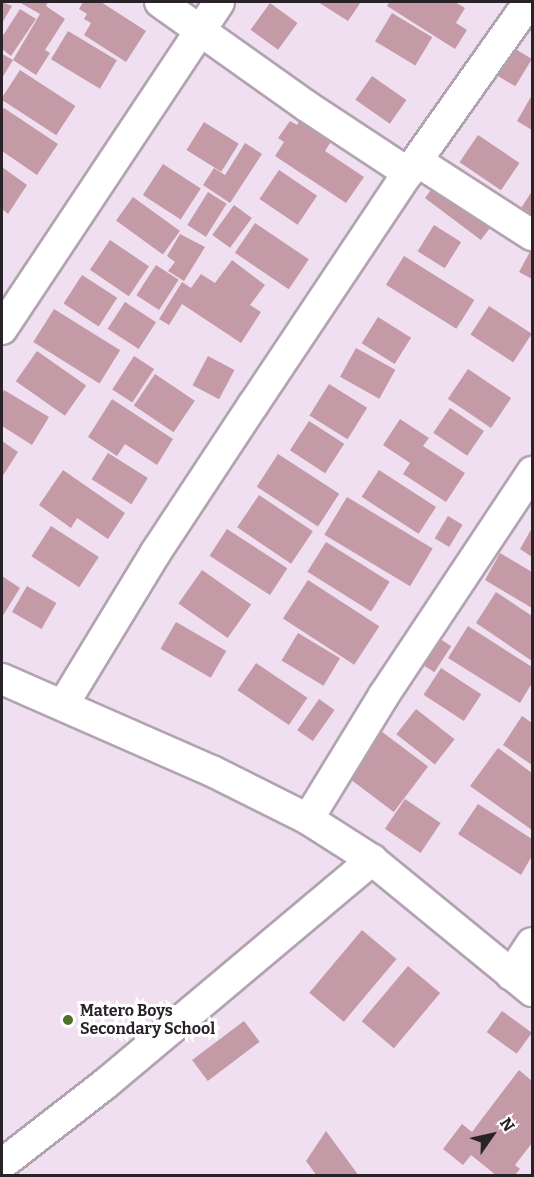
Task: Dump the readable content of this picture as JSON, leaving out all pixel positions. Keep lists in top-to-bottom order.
{
  "places": ["Matero Boys Secondary School"],
  "north": "top right"
}
